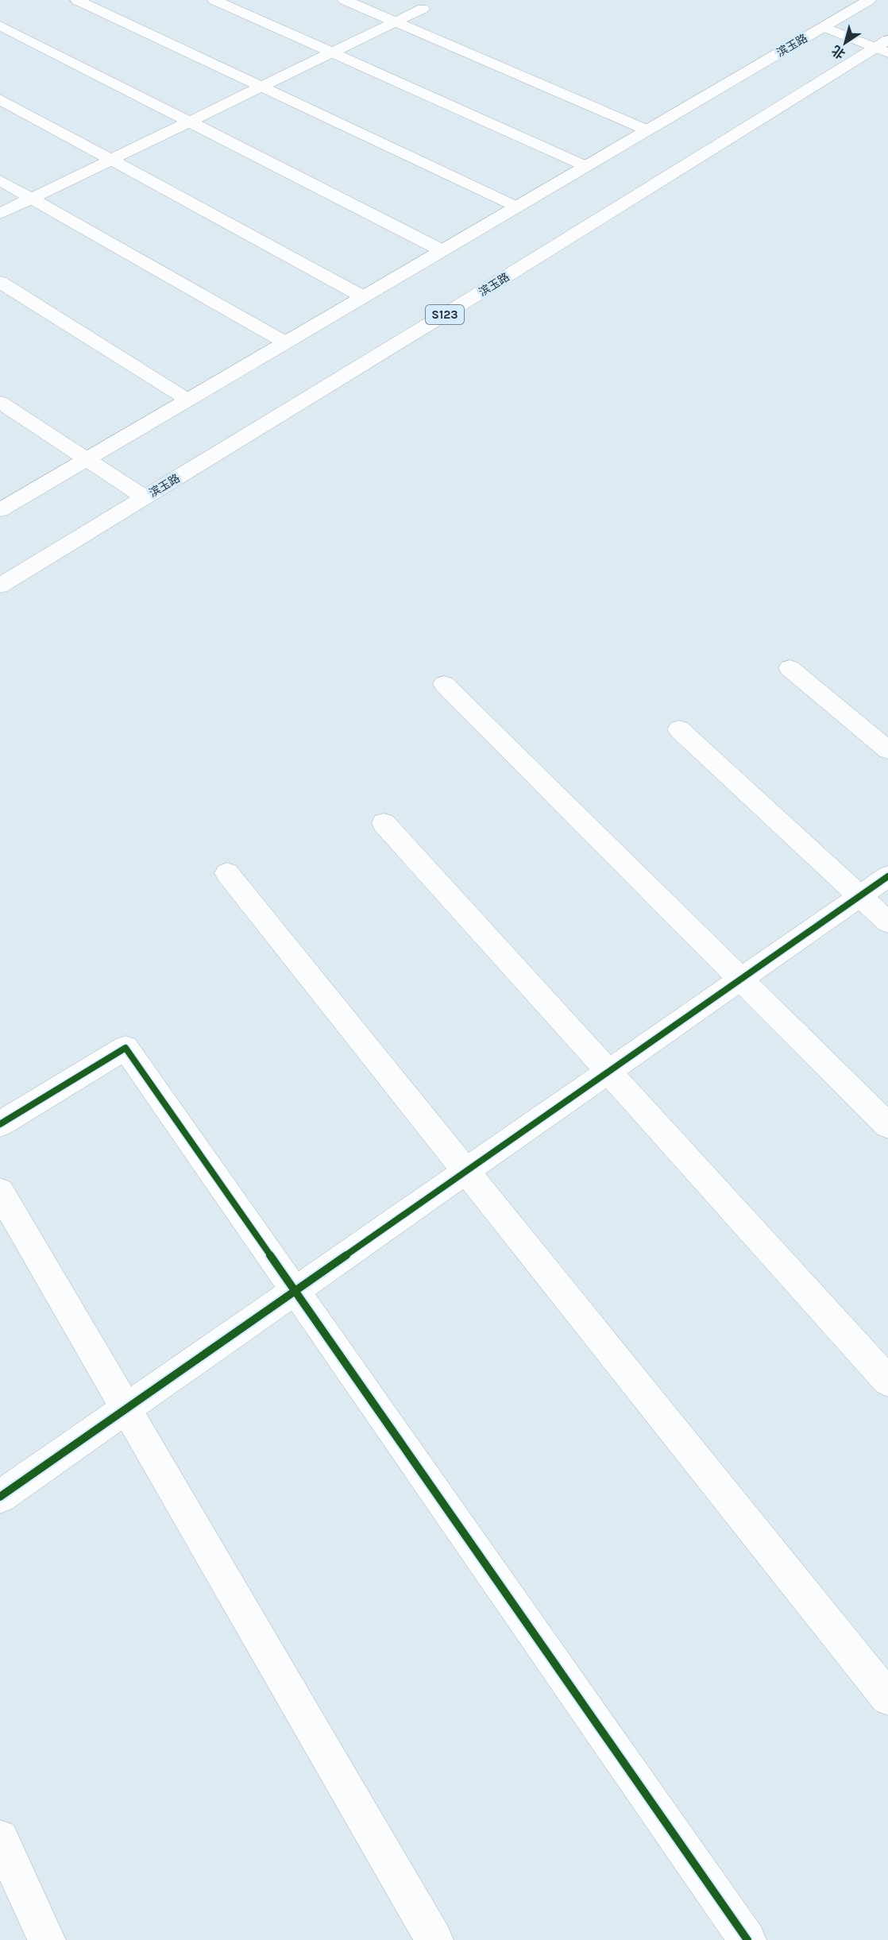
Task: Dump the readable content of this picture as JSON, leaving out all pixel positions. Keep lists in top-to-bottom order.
{
  "streets": {
    "street": ["滨玉路", "S123"]
  },
  "north": "bottom left"
}
